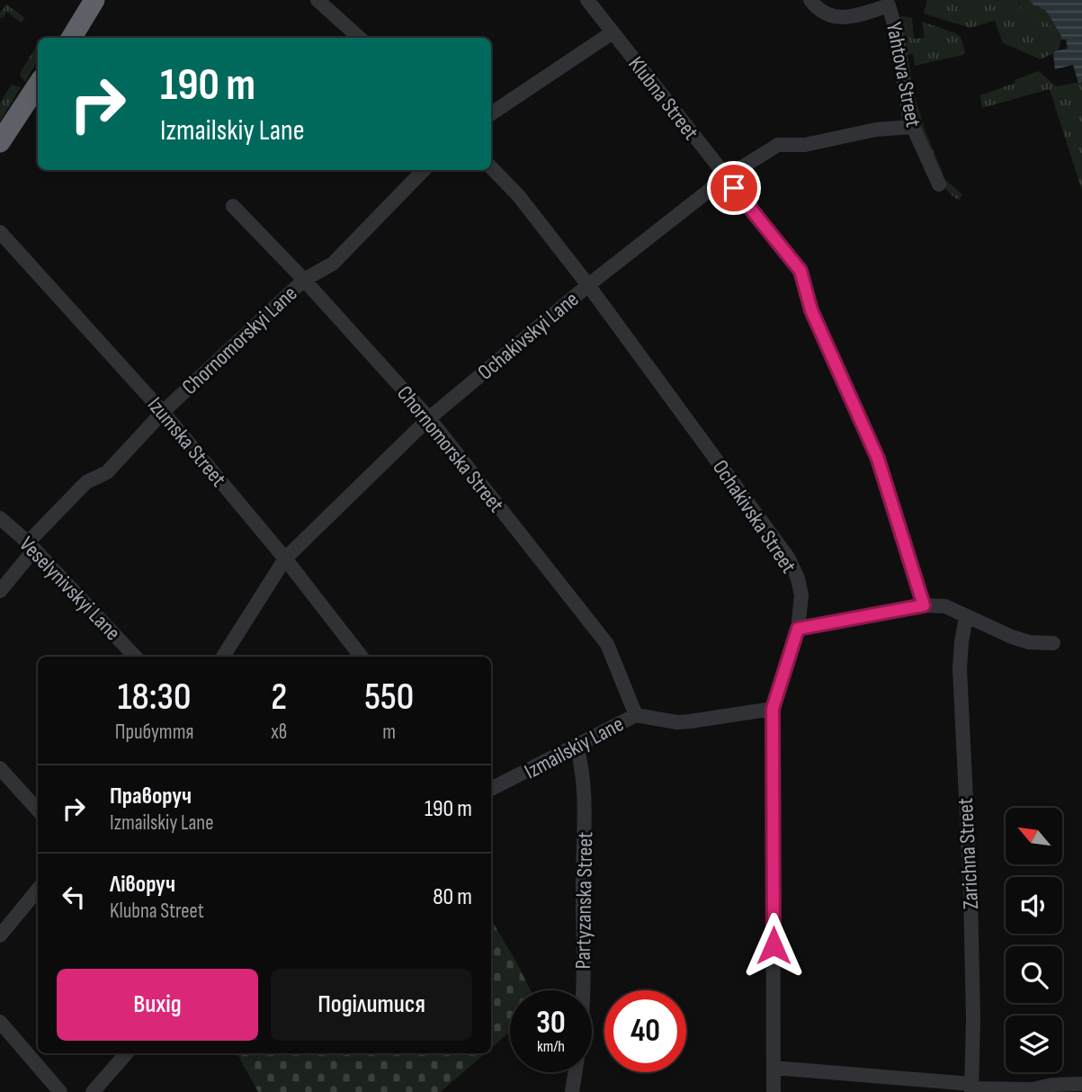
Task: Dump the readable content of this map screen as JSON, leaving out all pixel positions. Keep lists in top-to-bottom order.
{
  "streets": {
    "street": [
      "Yahtova Street",
      "Klubna Street",
      "Ochakivskyi Lane",
      "Chornomorskyi Lane",
      "Izumska Street",
      "Chornomorska Street",
      "Ochakivska Street",
      "Veselynivskyi Lane",
      "Izmailskiy Lane",
      "Zarichna Street",
      "Partyzanska Street"
    ]
  },
  "crossings": [
    ["Yahtova Street", "Ochakivskyi Lane"],
    ["Klubna Street", "Ochakivskyi Lane"],
    ["Ochakivskyi Lane", "Izumska Street"],
    ["Ochakivskyi Lane", "Chornomorska Street"],
    ["Ochakivskyi Lane", "Ochakivska Street"],
    ["Chornomorskyi Lane", "Izumska Street"],
    ["Chornomorskyi Lane", "Chornomorska Street"],
    ["Chornomorskyi Lane", "Veselynivskyi Lane"],
    ["Chornomorska Street", "Izmailskiy Lane"],
    ["Ochakivska Street", "Izmailskiy Lane"],
    ["Izmailskiy Lane", "Partyzanska Street"]
  ],
  "north": "top left",
  "page": {
    "turn": ["190 m", "Izmailskiy Lane"],
    "eta": [
      "18:30",
      "Прибуття",
      "2",
      "хв",
      "550",
      "m"
    ],
    "list": [
      {
        "name": "Праворуч",
        "note": "Izmailskiy Lane",
        "value": "190 m"
      },
      {
        "name": "Ліворуч",
        "note": "Klubna Street",
        "value": "80 m"
      }
    ],
    "buttons": ["Вихід", "Поділитися"],
    "speed": "30 km/h",
    "limit": "40"
  }
}
